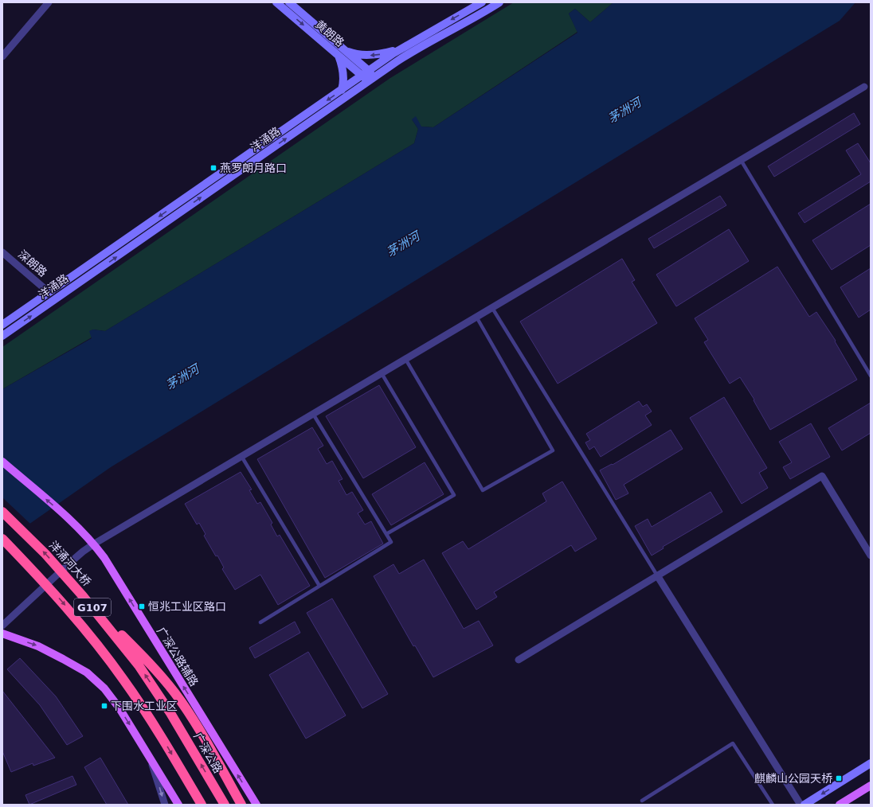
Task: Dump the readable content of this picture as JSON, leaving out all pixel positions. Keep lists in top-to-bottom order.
{
  "streets": {
    "highway": ["洋涌河大桥", "G107", "广深公路"],
    "main road": ["广深公路辅路"],
    "street": ["黄朗路", "洋涌路", "深朗路"]
  },
  "crossings": [
    ["黄朗路", "洋涌路"],
    ["洋涌路", "深朗路"],
    ["洋涌河大桥", "广深公路"]
  ],
  "water": ["茅洲河"],
  "places": {
    "transit": [
      "燕罗朗月路口",
      "恒兆工业区路口",
      "下围水工业区",
      "麒麟山公园天桥"
    ]
  }
}
